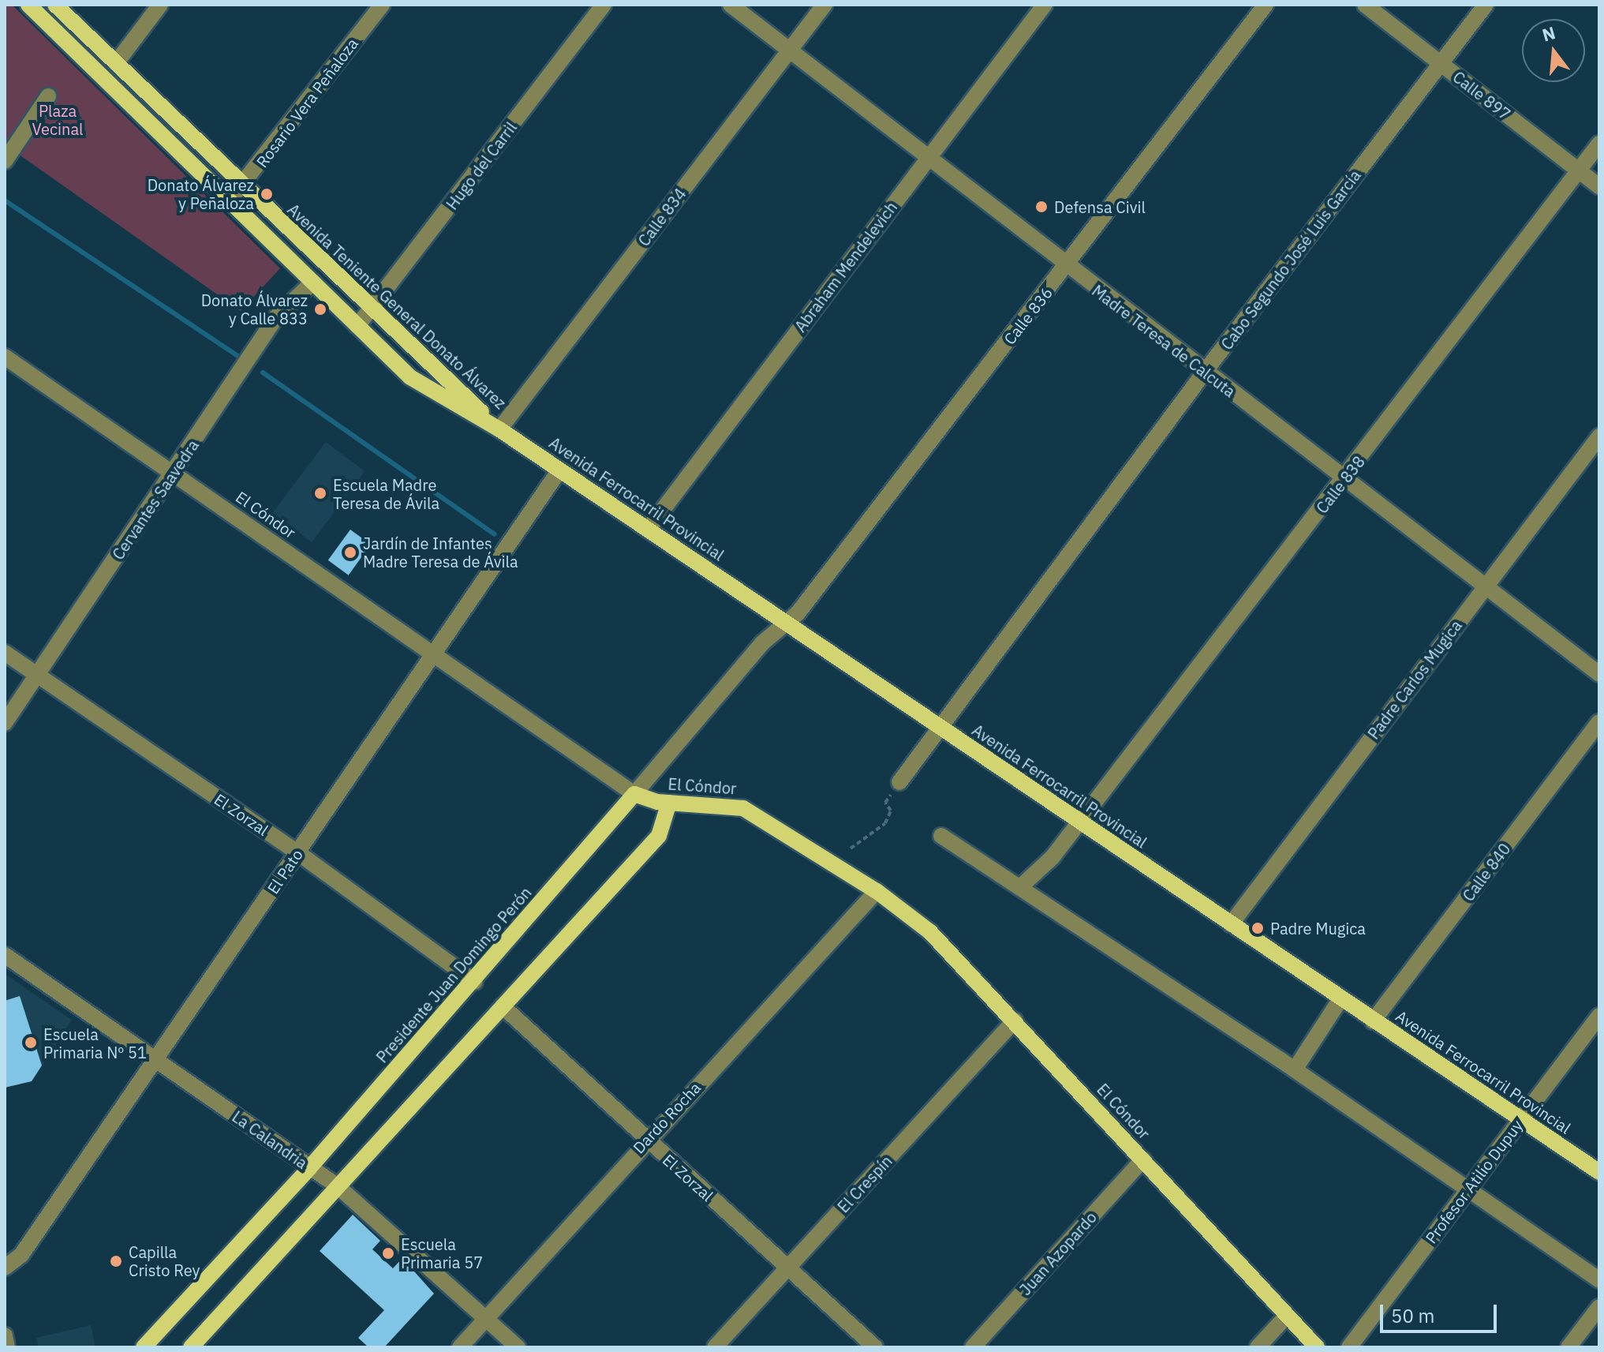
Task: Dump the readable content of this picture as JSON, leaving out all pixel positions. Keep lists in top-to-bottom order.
{
  "streets": {
    "main road": [
      "Avenida Teniente General Donato Álvarez",
      "Avenida Ferrocarril Provincial",
      "El Cóndor",
      "Presidente Juan Domingo Perón"
    ],
    "street": [
      "Calle 897",
      "Rosario Vera Peñaloza",
      "Hugo del Carril",
      "Calle 834",
      "Cabo Segundo José Luis García",
      "Abraham Mendelevich",
      "Calle 836",
      "Madre Teresa de Calcuta",
      "Calle 838",
      "Cervantes Saavedra",
      "Padre Carlos Mugica",
      "El Zorzal",
      "El Pato",
      "Calle 840",
      "Dardo Rocha",
      "La Calandria",
      "Profesor Atilio Dupuy",
      "El Crespín",
      "Juan Azopardo"
    ]
  },
  "crossings": [
    ["Calle 897", "Cabo Segundo José Luis García"],
    ["Calle 897", "Calle 838"],
    ["Rosario Vera Peñaloza", "Avenida Teniente General Donato Álvarez"],
    ["Hugo del Carril", "Avenida Teniente General Donato Álvarez"],
    ["Calle 834", "Avenida Teniente General Donato Álvarez"],
    ["Calle 834", "Madre Teresa de Calcuta"],
    ["Calle 834", "Avenida Ferrocarril Provincial"],
    ["Cabo Segundo José Luis García", "Madre Teresa de Calcuta"],
    ["Cabo Segundo José Luis García", "Avenida Ferrocarril Provincial"],
    ["Abraham Mendelevich", "Madre Teresa de Calcuta"],
    ["Abraham Mendelevich", "Avenida Ferrocarril Provincial"],
    ["Avenida Teniente General Donato Álvarez", "Avenida Ferrocarril Provincial"],
    ["Avenida Teniente General Donato Álvarez", "Cervantes Saavedra"],
    ["Calle 836", "Madre Teresa de Calcuta"],
    ["Calle 836", "Avenida Ferrocarril Provincial"],
    ["Calle 836", "Presidente Juan Domingo Perón"],
    ["Madre Teresa de Calcuta", "Calle 838"],
    ["Madre Teresa de Calcuta", "Padre Carlos Mugica"],
    ["Calle 838", "Avenida Ferrocarril Provincial"],
    ["Avenida Ferrocarril Provincial", "Padre Carlos Mugica"],
    ["Avenida Ferrocarril Provincial", "El Pato"],
    ["Avenida Ferrocarril Provincial", "Calle 840"],
    ["Avenida Ferrocarril Provincial", "Presidente Juan Domingo Perón"],
    ["Avenida Ferrocarril Provincial", "Profesor Atilio Dupuy"],
    ["Cervantes Saavedra", "El Cóndor"],
    ["Cervantes Saavedra", "El Zorzal"],
    ["El Cóndor", "El Pato"],
    ["El Cóndor", "Presidente Juan Domingo Perón"],
    ["El Cóndor", "Dardo Rocha"],
    ["El Cóndor", "El Crespín"],
    ["El Cóndor", "Juan Azopardo"],
    ["El Zorzal", "El Pato"],
    ["El Zorzal", "Presidente Juan Domingo Perón"],
    ["El Zorzal", "Dardo Rocha"],
    ["El Zorzal", "El Crespín"],
    ["El Pato", "La Calandria"],
    ["Presidente Juan Domingo Perón", "La Calandria"],
    ["Dardo Rocha", "La Calandria"]
  ],
  "parks": ["Plaza Vecinal"],
  "places": [
    "Donato Álvarez y Peñaloza",
    "Defensa Civil",
    "Donato Álvarez y Calle 833",
    "Escuela Madre Teresa de Ávila",
    "Jardín de Infantes Madre Teresa de Ávila",
    "Padre Mugica",
    "Escuela Primaria Nº 51",
    "Escuela Primaria 57",
    "Capilla Cristo Rey"
  ],
  "scale_bar": "50 m",
  "north": "top"
}
